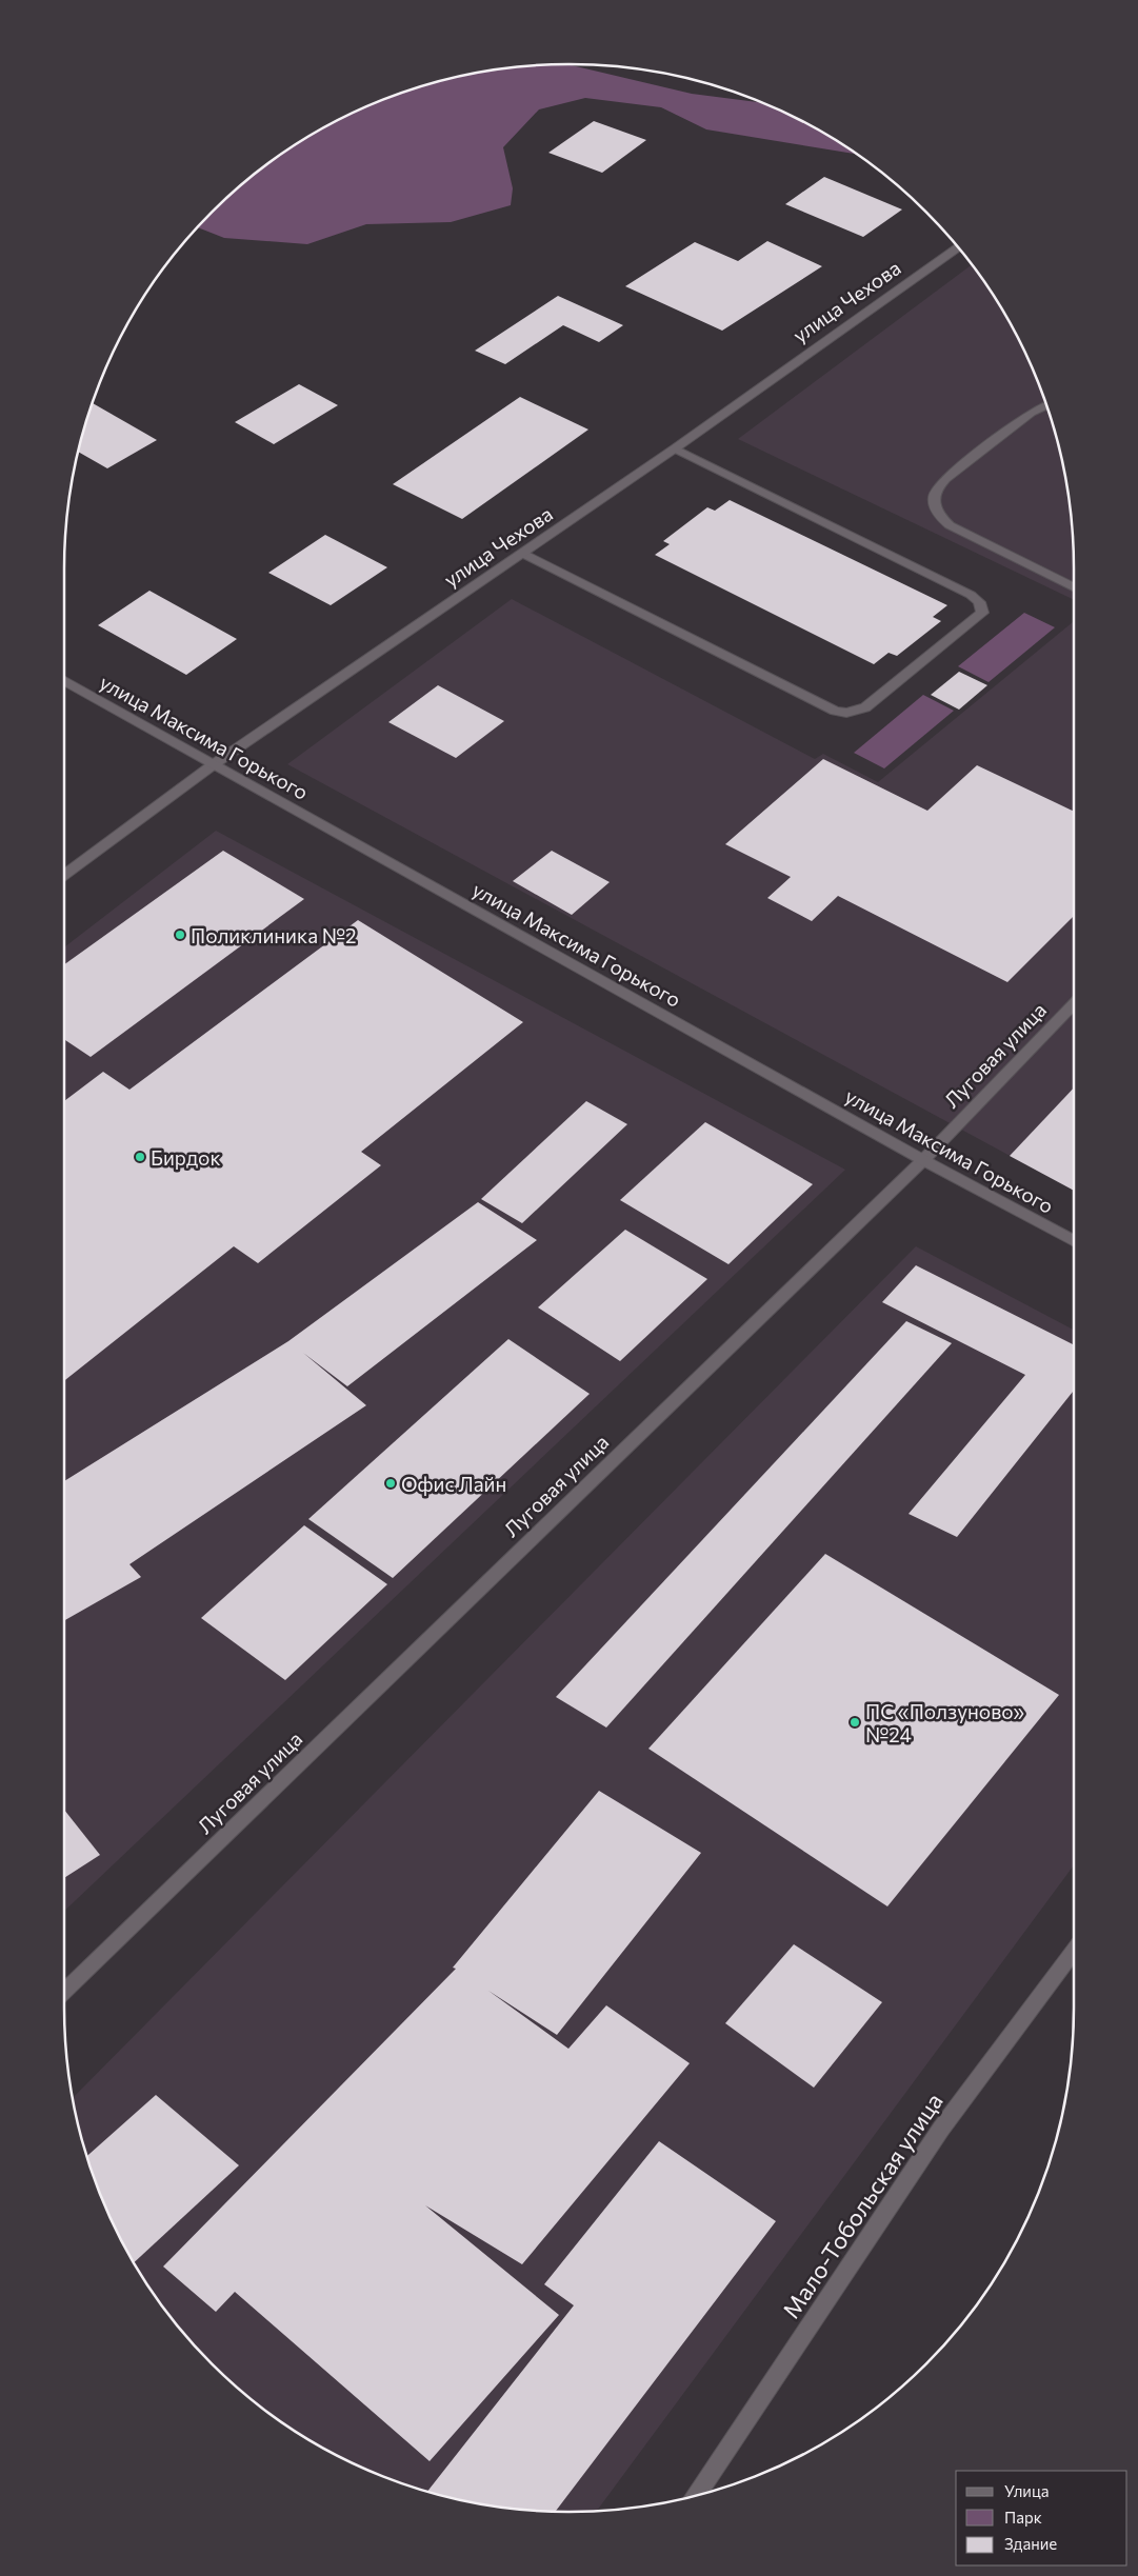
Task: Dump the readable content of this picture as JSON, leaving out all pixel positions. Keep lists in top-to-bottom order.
{
  "streets": {
    "street": [
      "улица Чехова",
      "улица Максима Горького",
      "Луговая улица",
      "Мало-Тобольская улица"
    ]
  },
  "crossings": [
    ["улица Чехова", "улица Максима Горького"],
    ["улица Максима Горького", "Луговая улица"]
  ],
  "places": [
    "Поликлиника №2",
    "Бирдок",
    "Офис Лайн",
    "ПС «Ползуново» №24"
  ],
  "legend": ["Улица", "Парк", "Здание"]
}
